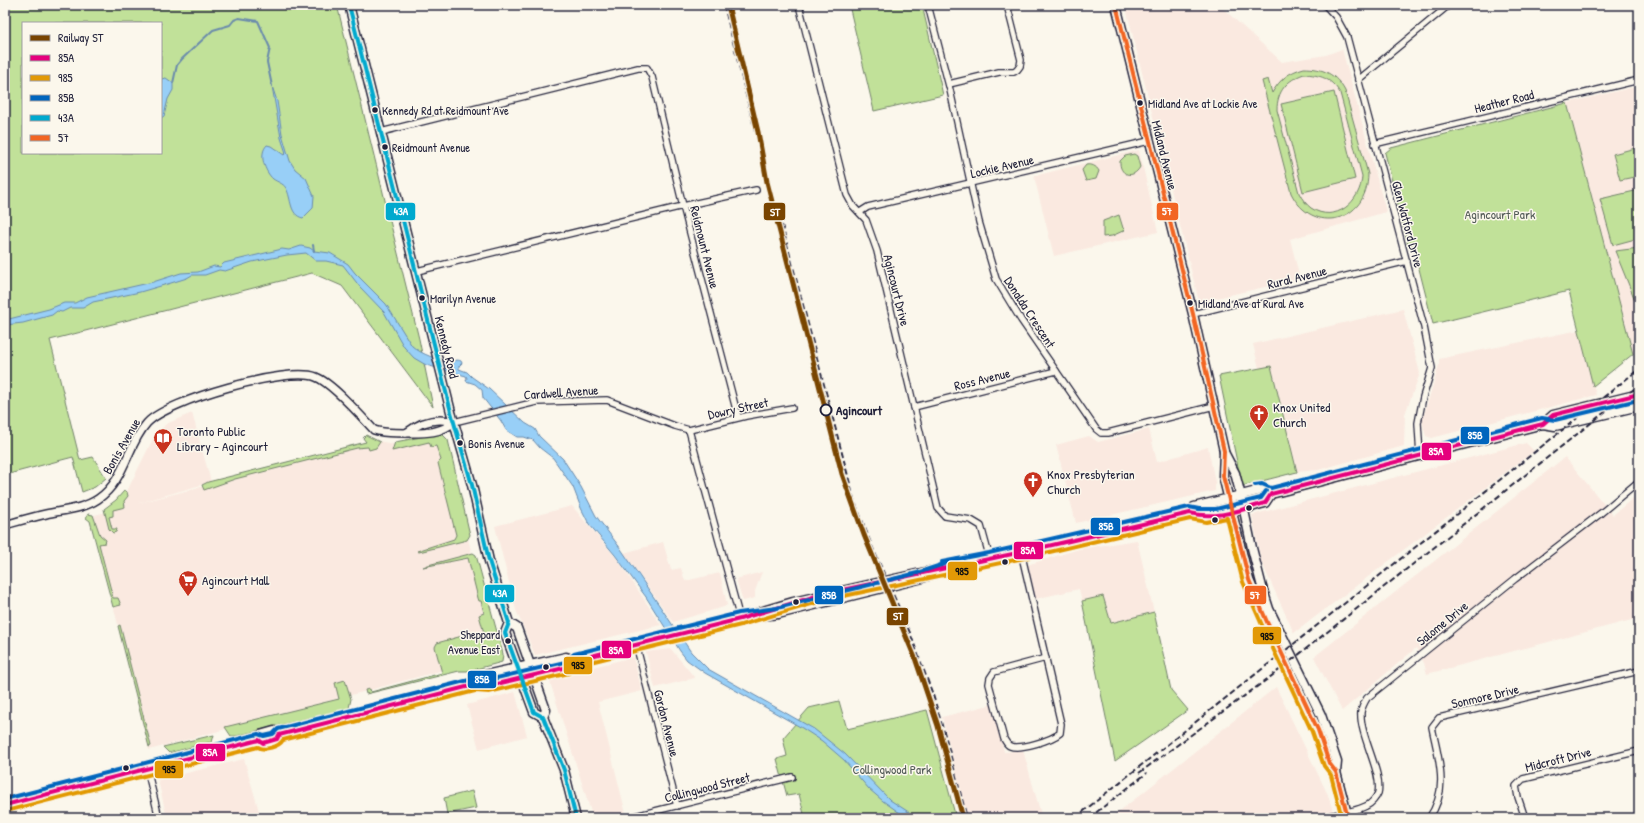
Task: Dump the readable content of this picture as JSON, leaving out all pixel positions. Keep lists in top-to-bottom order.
{
  "streets": {
    "main road": ["Midland Avenue", "Kennedy Road"],
    "street": [
      "Heather Road",
      "Lockie Avenue",
      "Glen Watford Drive",
      "Reidmount Avenue",
      "Rural Avenue",
      "Agincourt Drive",
      "Donalda Crescent",
      "Ross Avenue",
      "Cardwell Avenue",
      "Dowry Street",
      "Bonis Avenue",
      "Salome Drive",
      "Sonmore Drive",
      "Gordon Avenue",
      "Midcroft Drive",
      "Collingwood Street"
    ]
  },
  "crossings": [
    ["Heather Road", "Glen Watford Drive"],
    ["Midland Avenue", "Lockie Avenue"],
    ["Midland Avenue", "Rural Avenue"],
    ["Midland Avenue", "Donalda Crescent"],
    ["Midland Avenue", "Salome Drive"],
    ["Lockie Avenue", "Agincourt Drive"],
    ["Lockie Avenue", "Donalda Crescent"],
    ["Glen Watford Drive", "Rural Avenue"],
    ["Reidmount Avenue", "Kennedy Road"],
    ["Reidmount Avenue", "Dowry Street"],
    ["Agincourt Drive", "Ross Avenue"],
    ["Donalda Crescent", "Ross Avenue"],
    ["Kennedy Road", "Cardwell Avenue"],
    ["Kennedy Road", "Bonis Avenue"],
    ["Cardwell Avenue", "Dowry Street"],
    ["Cardwell Avenue", "Bonis Avenue"],
    ["Gordon Avenue", "Collingwood Street"]
  ],
  "parks": ["Agincourt Park", "Collingwood Park"],
  "places": {
    "other": [
      "Midland Ave at Lockie Ave",
      "Kennedy Rd at Reidmount Ave",
      "Reidmount Avenue",
      "Marilyn Avenue",
      "Midland Ave at Rural Ave",
      "Agincourt",
      "Bonis Avenue",
      "Sheppard Avenue East"
    ],
    "church": ["Knox United Church", "Knox Presbyterian Church"],
    "library": ["Toronto Public Library - Agincourt"],
    "supermarket": ["Agincourt Mall"]
  },
  "lines": [
    "rail line ST",
    "transit line 43A",
    "transit line 57",
    "transit line 85A",
    "transit line 85B",
    "transit line 985"
  ],
  "legend": [
    "Railway ST",
    "85A",
    "985",
    "85B",
    "43A",
    "57"
  ]
}
